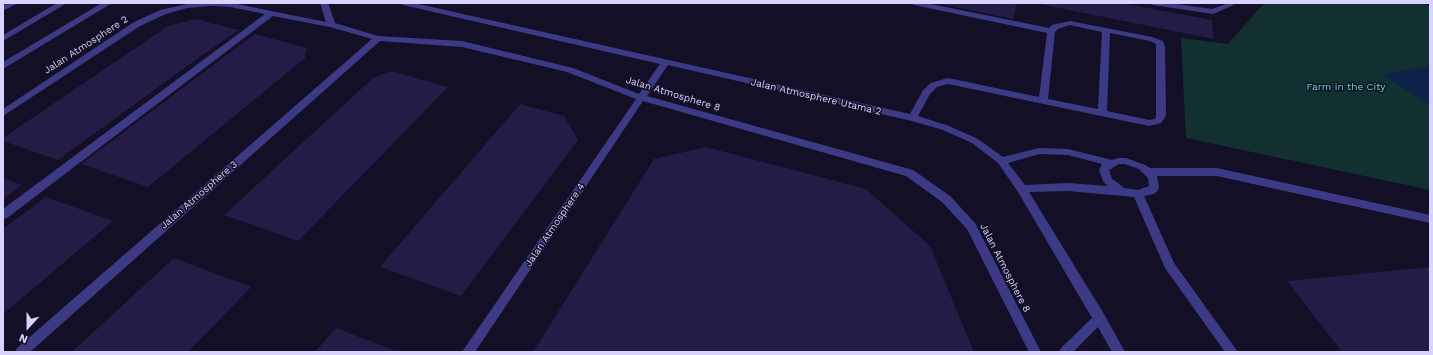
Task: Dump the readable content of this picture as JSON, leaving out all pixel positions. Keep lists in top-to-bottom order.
{
  "streets": {
    "street": [
      "Jalan Atmosphere 2",
      "Jalan Atmosphere 8",
      "Jalan Atmosphere Utama 2",
      "Jalan Atmosphere 3",
      "Jalan Atmosphere 4"
    ]
  },
  "crossings": [
    ["Jalan Atmosphere 2", "Jalan Atmosphere 8"],
    ["Jalan Atmosphere 8", "Jalan Atmosphere 3"],
    ["Jalan Atmosphere 8", "Jalan Atmosphere 4"],
    ["Jalan Atmosphere Utama 2", "Jalan Atmosphere 4"]
  ],
  "parks": ["Farm in the City"],
  "north": "bottom"
}
